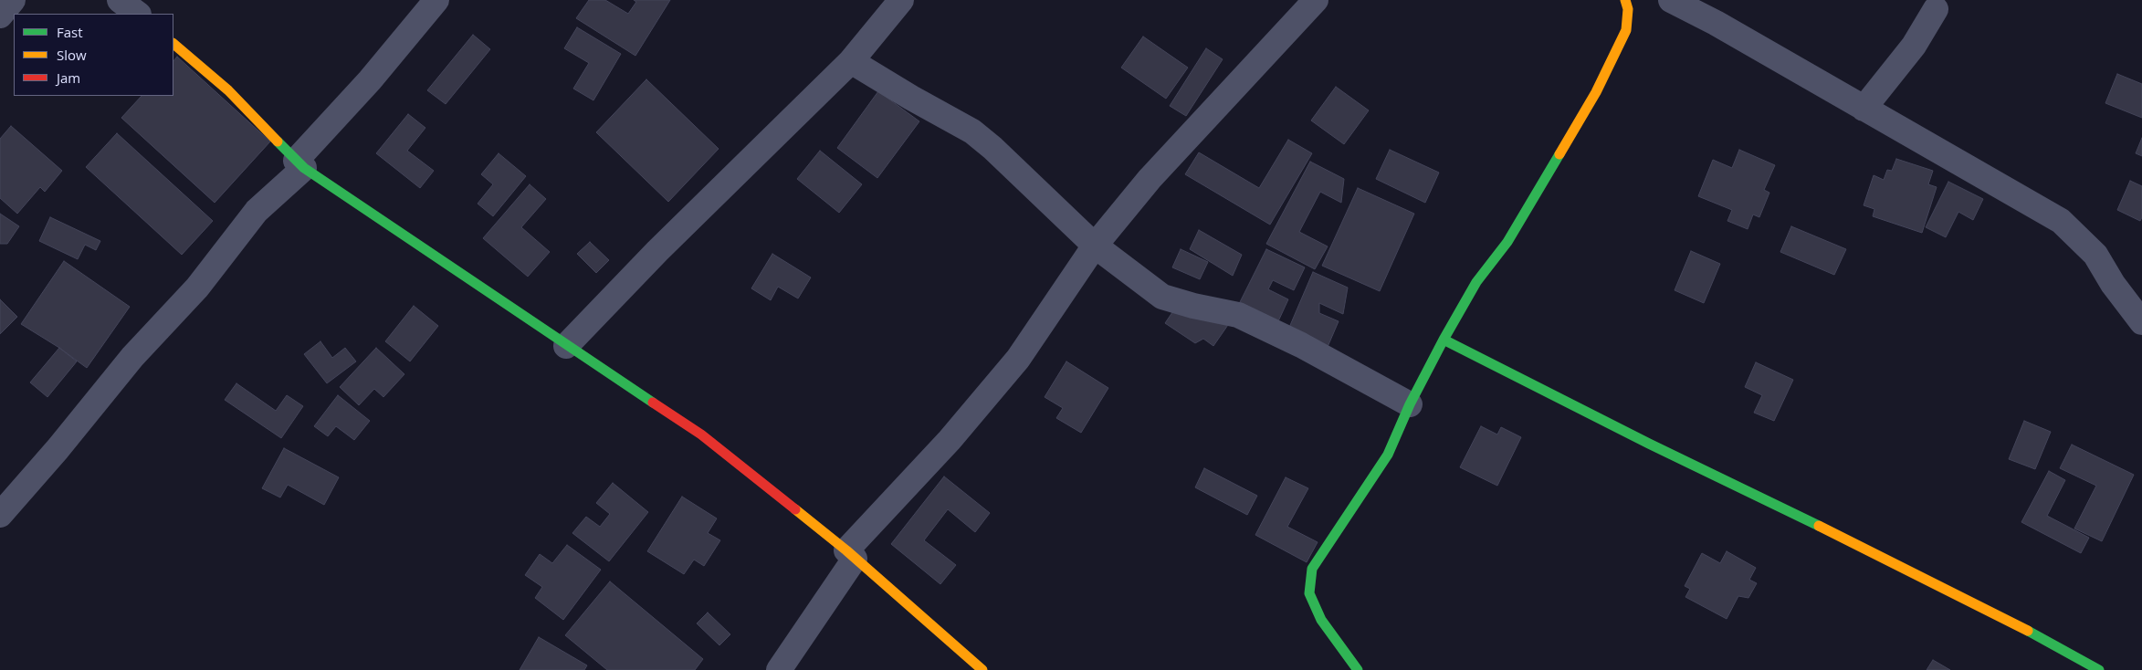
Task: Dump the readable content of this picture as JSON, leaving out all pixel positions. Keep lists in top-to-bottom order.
{
  "legend": ["Fast", "Slow", "Jam"]
}
